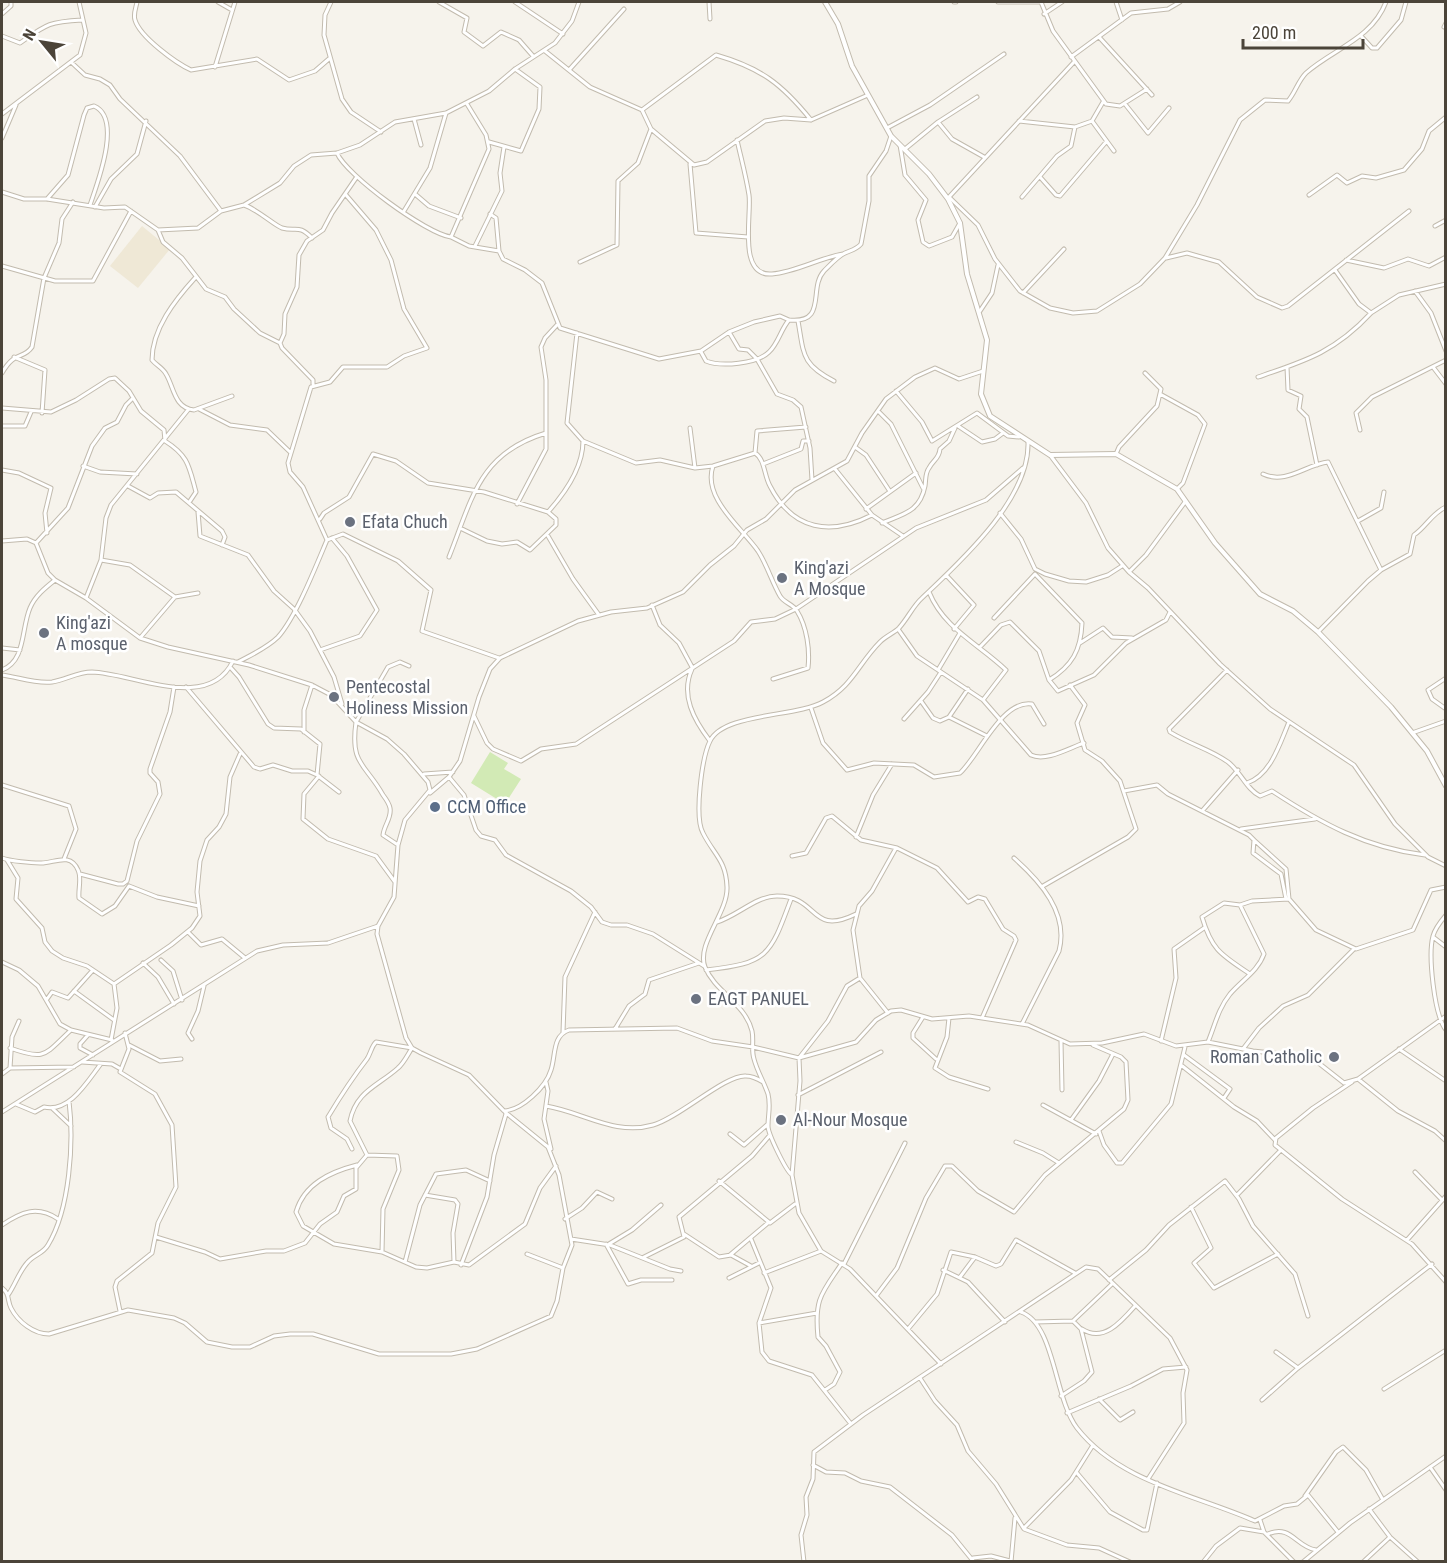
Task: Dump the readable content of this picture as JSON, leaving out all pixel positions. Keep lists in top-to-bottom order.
{
  "places": [
    "Efata Chuch",
    "King'azi A Mosque",
    "King'azi A mosque",
    "Pentecostal Holiness Mission",
    "CCM Office",
    "EAGT PANUEL",
    "Roman Catholic",
    "Al-Nour Mosque"
  ],
  "scale_bar": "200 m",
  "north": "top left"
}
